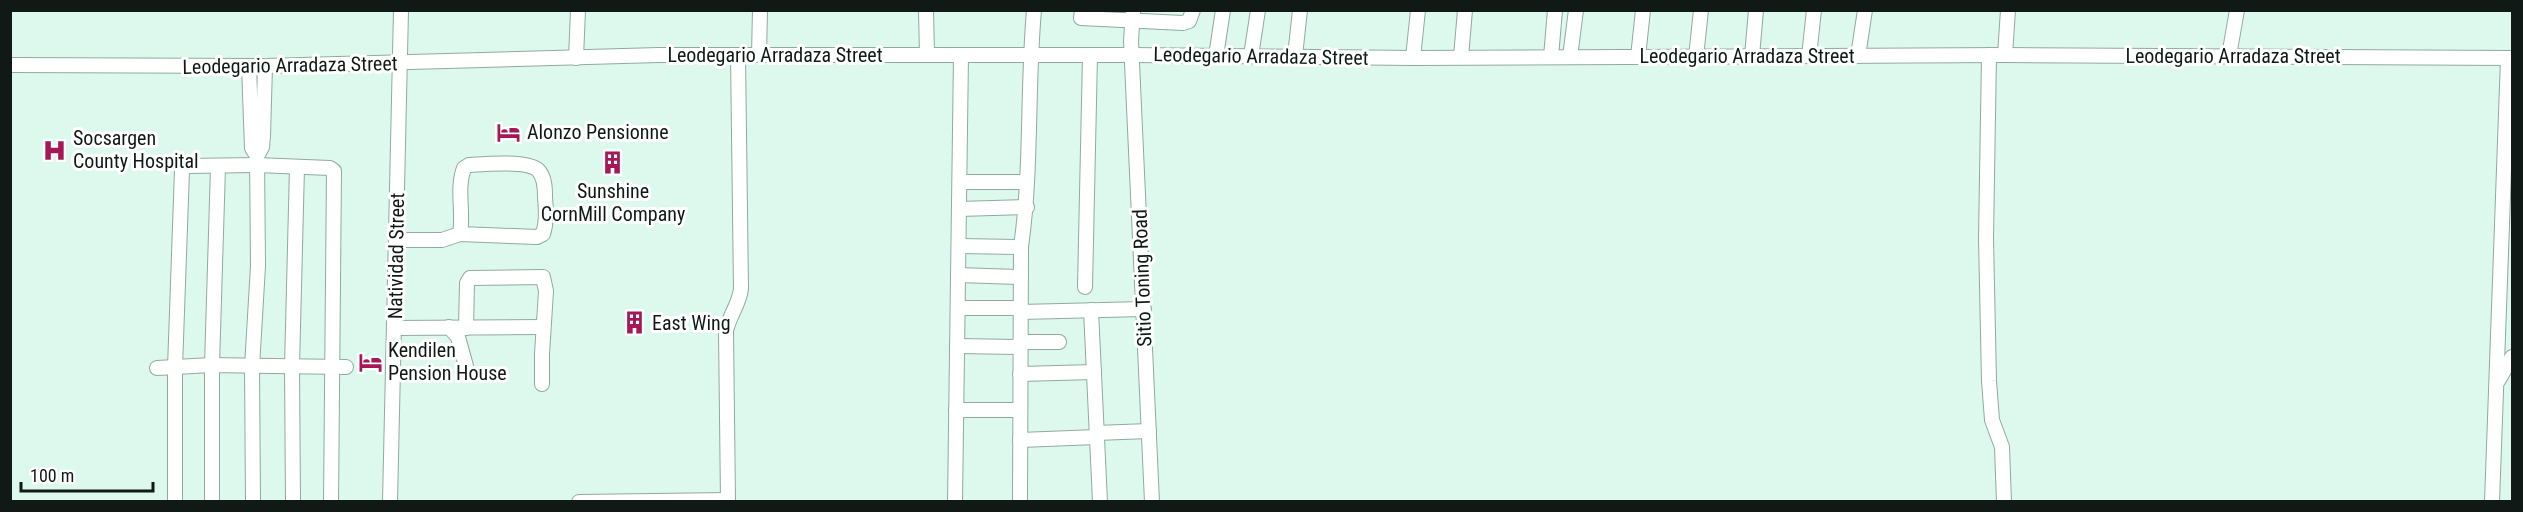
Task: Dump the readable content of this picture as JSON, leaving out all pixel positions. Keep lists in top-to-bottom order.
{
  "streets": {
    "street": ["Leodegario Arradaza Street", "Natividad Street", "Sitio Toning Road"]
  },
  "crossings": [
    ["Leodegario Arradaza Street", "Natividad Street"],
    ["Leodegario Arradaza Street", "Sitio Toning Road"]
  ],
  "places": {
    "hotel": ["Alonzo Pensionne", "Kendilen Pension House"],
    "hospital": ["Socsargen County Hospital"],
    "building": ["Sunshine CornMill Company", "East Wing"]
  },
  "scale_bar": "100 m"
}
